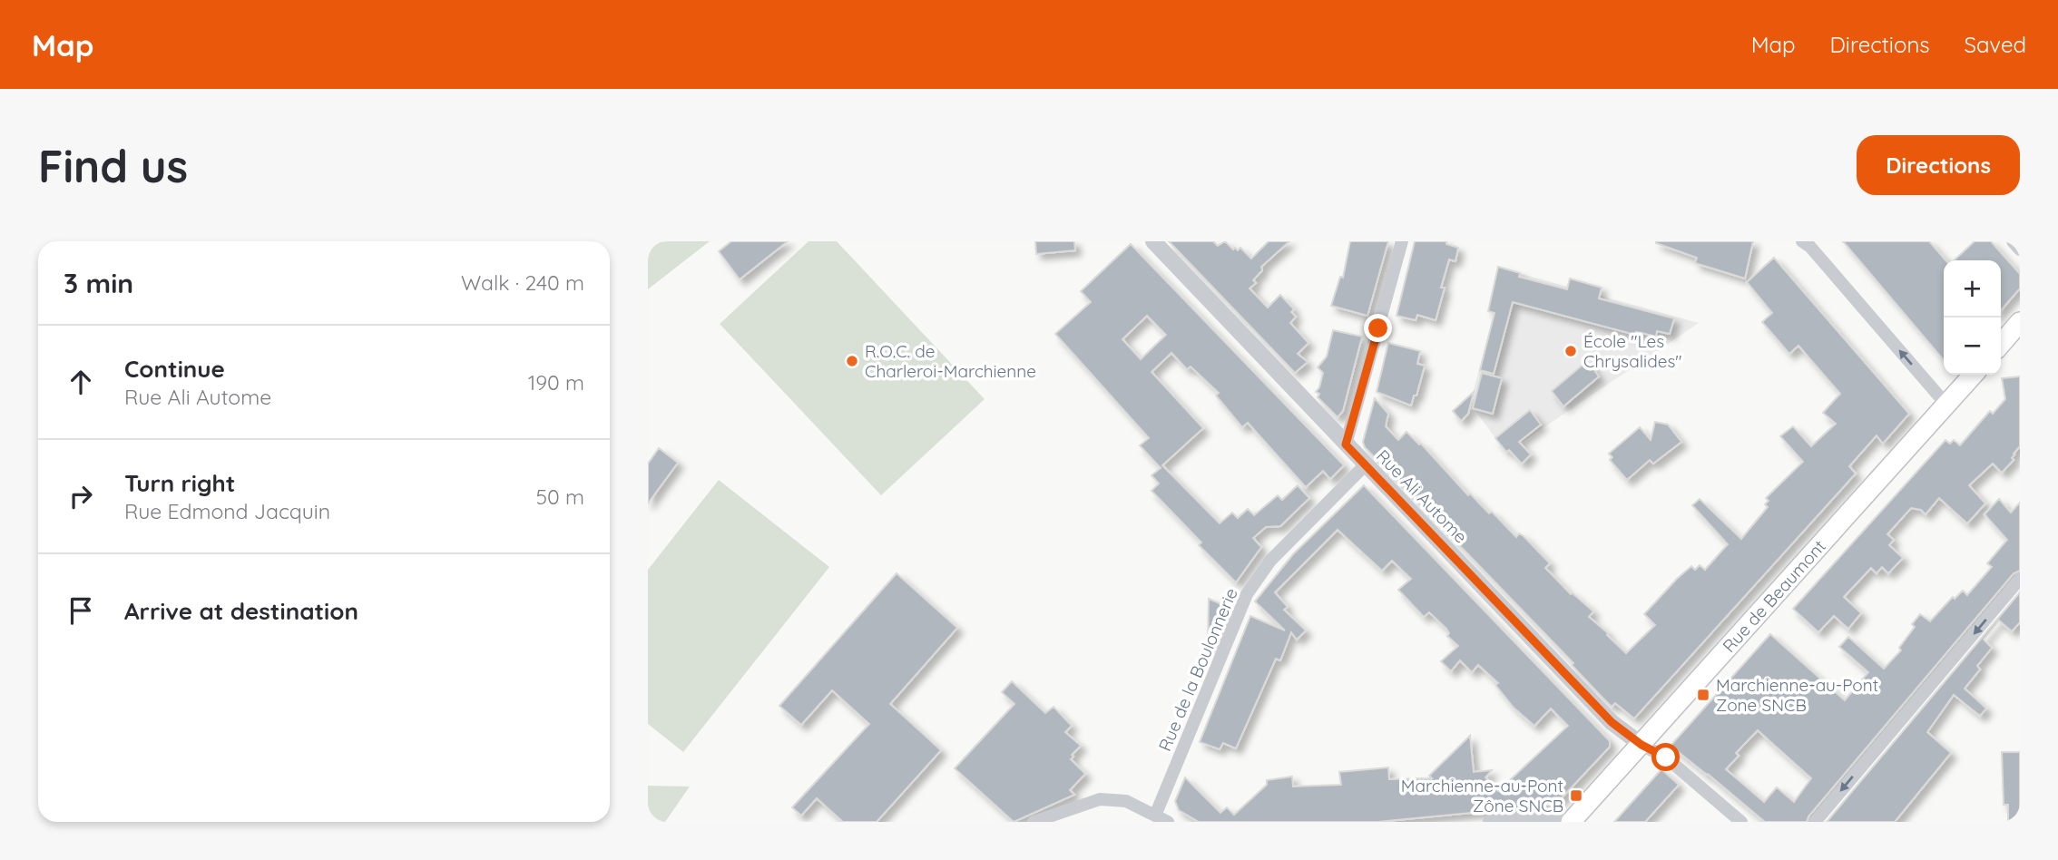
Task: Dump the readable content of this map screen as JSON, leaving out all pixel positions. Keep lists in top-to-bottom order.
{
  "streets": {
    "main road": ["Rue de Beaumont"],
    "street": ["Rue Ali Autome", "Rue de la Boulonnerie"]
  },
  "crossings": [
    ["Rue Ali Autome", "Rue de Beaumont"],
    ["Rue Ali Autome", "Rue de la Boulonnerie"]
  ],
  "places": {
    "other": ["École \"Les Chrysalides\"", "R.O.C. de Charleroi-Marchienne"],
    "transit": ["Marchienne-au-Pont Zone SNCB", "Marchienne-au-Pont Zône SNCB"]
  },
  "page": {
    "header": "Map",
    "nav": ["Map", "Directions", "Saved"],
    "buttons": "Directions",
    "title": "Find us",
    "heading": ["3 min", "Walk · 240 m"],
    "map_buttons": ["+", "−"],
    "list": [
      ["Continue", "Rue Ali Autome", "190 m"],
      ["Turn right", "Rue Edmond Jacquin", "50 m"],
      "Arrive at destination"
    ]
  }
}
